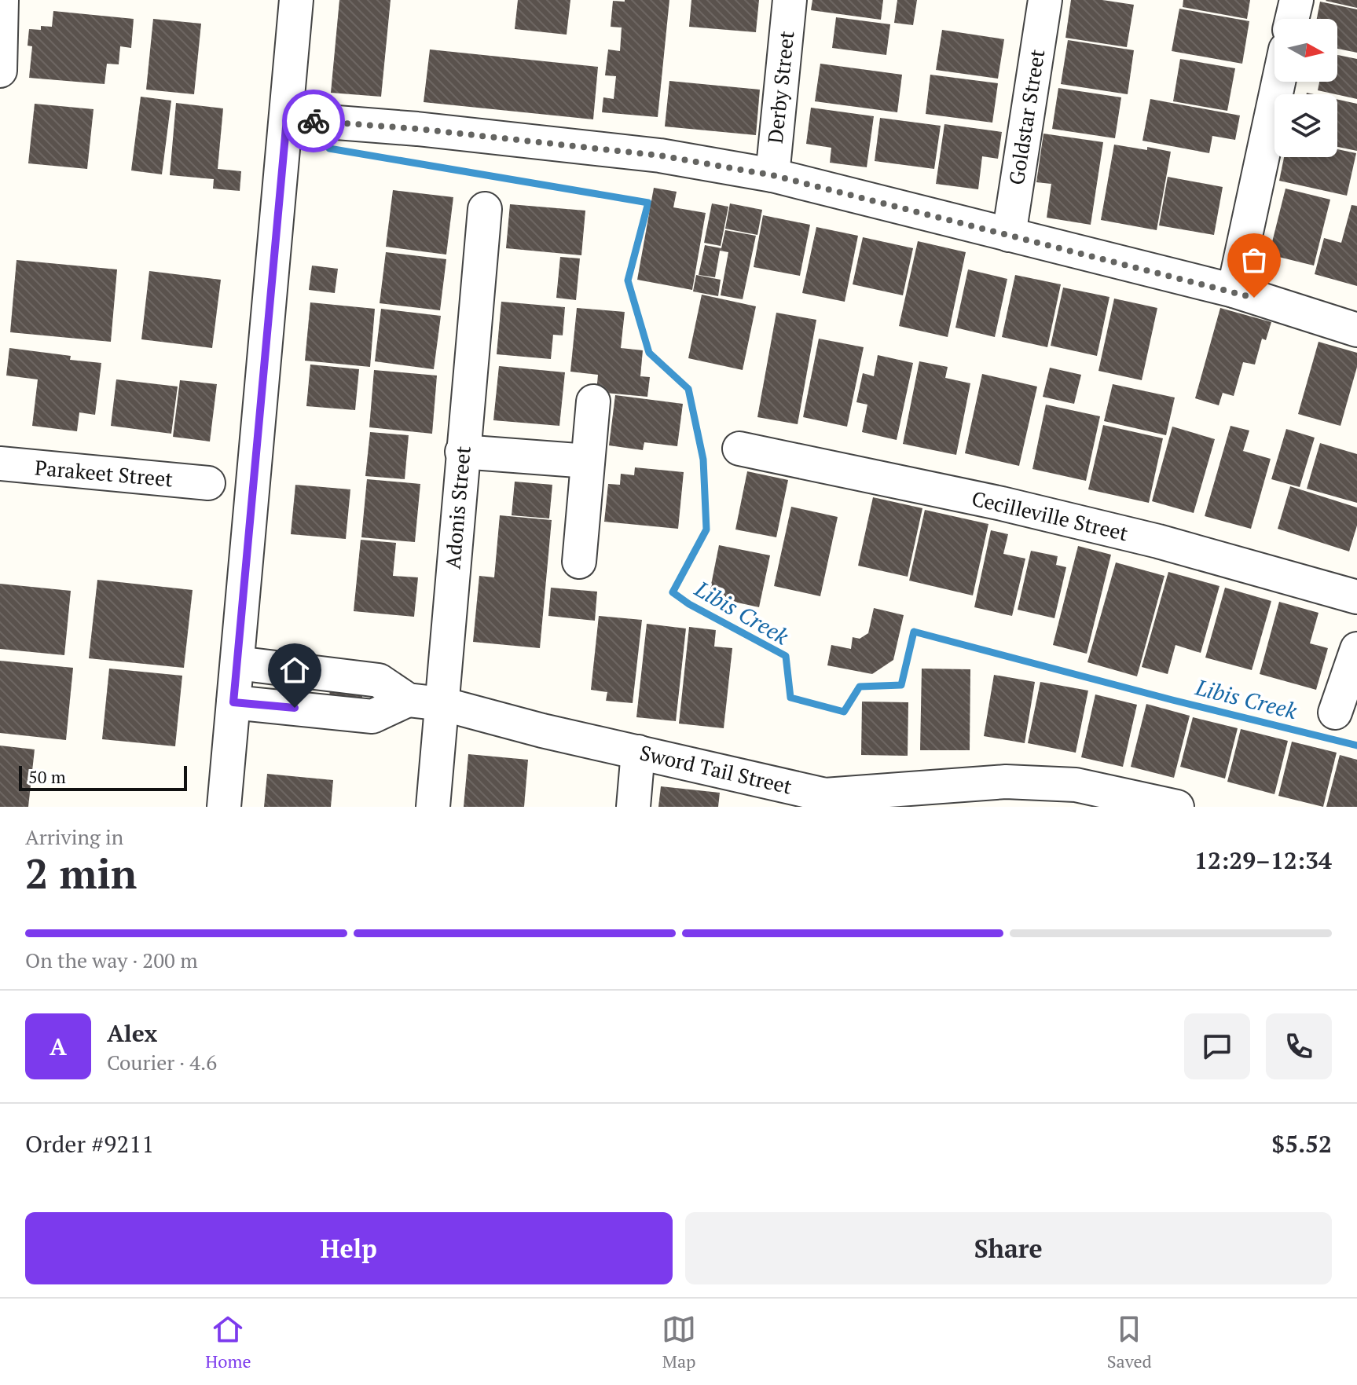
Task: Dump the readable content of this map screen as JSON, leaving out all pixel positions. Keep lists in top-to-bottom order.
{
  "streets": {
    "street": [
      "Derby Street",
      "Goldstar Street",
      "Parakeet Street",
      "Adonis Street",
      "Cecilleville Street",
      "Sword Tail Street"
    ]
  },
  "crossings": [
    ["Adonis Street", "Sword Tail Street"]
  ],
  "water": ["Libis Creek"],
  "scale_bar": "50 m",
  "north": "right",
  "page": {
    "scale": "50 m",
    "heading": ["2 min", "Arriving in", "12:29–12:34"],
    "panel": [
      "Alex",
      "Courier · 4.6",
      "Order #9211",
      "$5.52"
    ],
    "bar": "On the way · 200 m",
    "round": "A",
    "buttons": ["Help", "Share"],
    "tabs": ["Home", "Map", "Saved"]
  }
}
